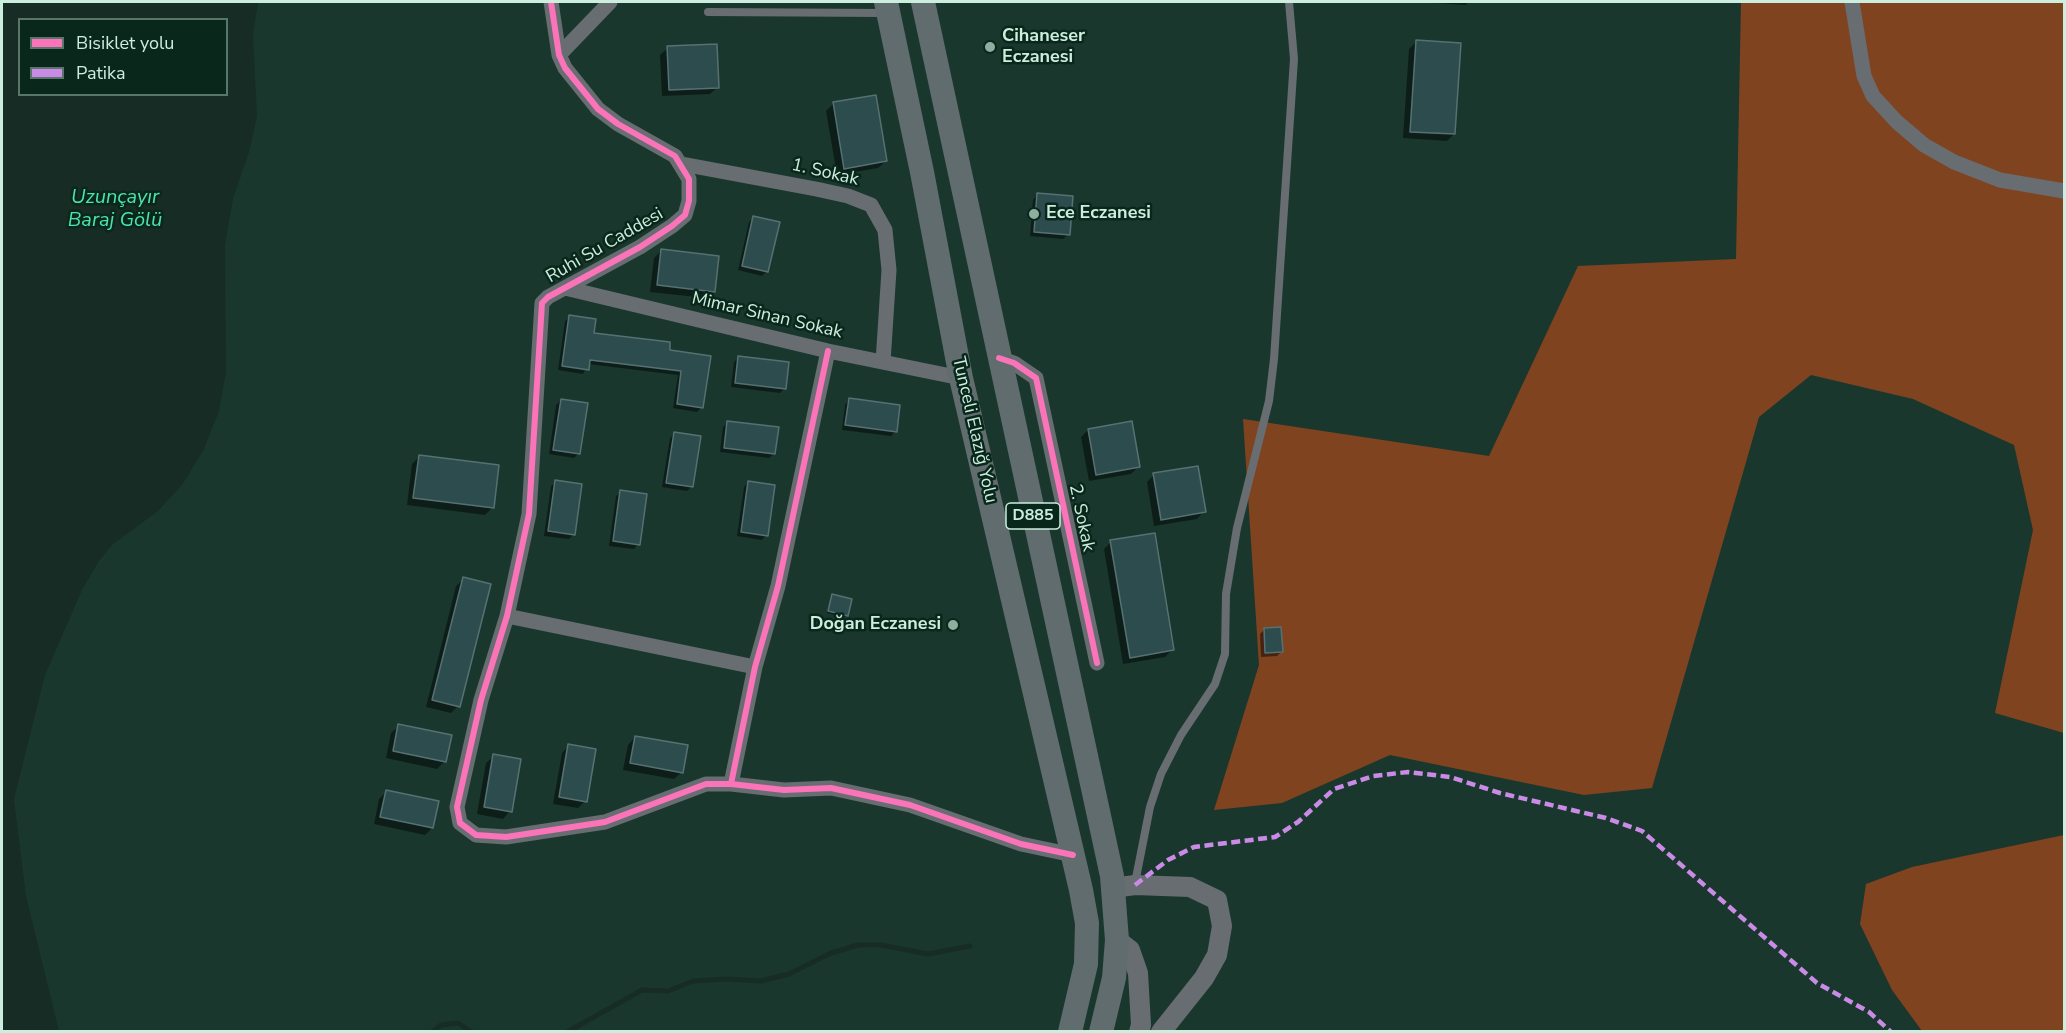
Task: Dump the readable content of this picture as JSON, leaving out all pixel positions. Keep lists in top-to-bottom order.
{
  "streets": {
    "main road": ["Tunceli Elazığ Yolu", "D885"],
    "street": [
      "1. Sokak",
      "Ruhi Su Caddesi",
      "Mimar Sinan Sokak",
      "2. Sokak"
    ]
  },
  "crossings": [
    ["1. Sokak", "Ruhi Su Caddesi"],
    ["1. Sokak", "Mimar Sinan Sokak"],
    ["Ruhi Su Caddesi", "Mimar Sinan Sokak"],
    ["Ruhi Su Caddesi", "Tunceli Elazığ Yolu"],
    ["Mimar Sinan Sokak", "Tunceli Elazığ Yolu"],
    ["D885", "2. Sokak"]
  ],
  "water": ["Uzunçayır Baraj Gölü"],
  "places": ["Cihaneser Eczanesi", "Ece Eczanesi", "Doğan Eczanesi"],
  "legend": ["Bisiklet yolu", "Patika"]
}
